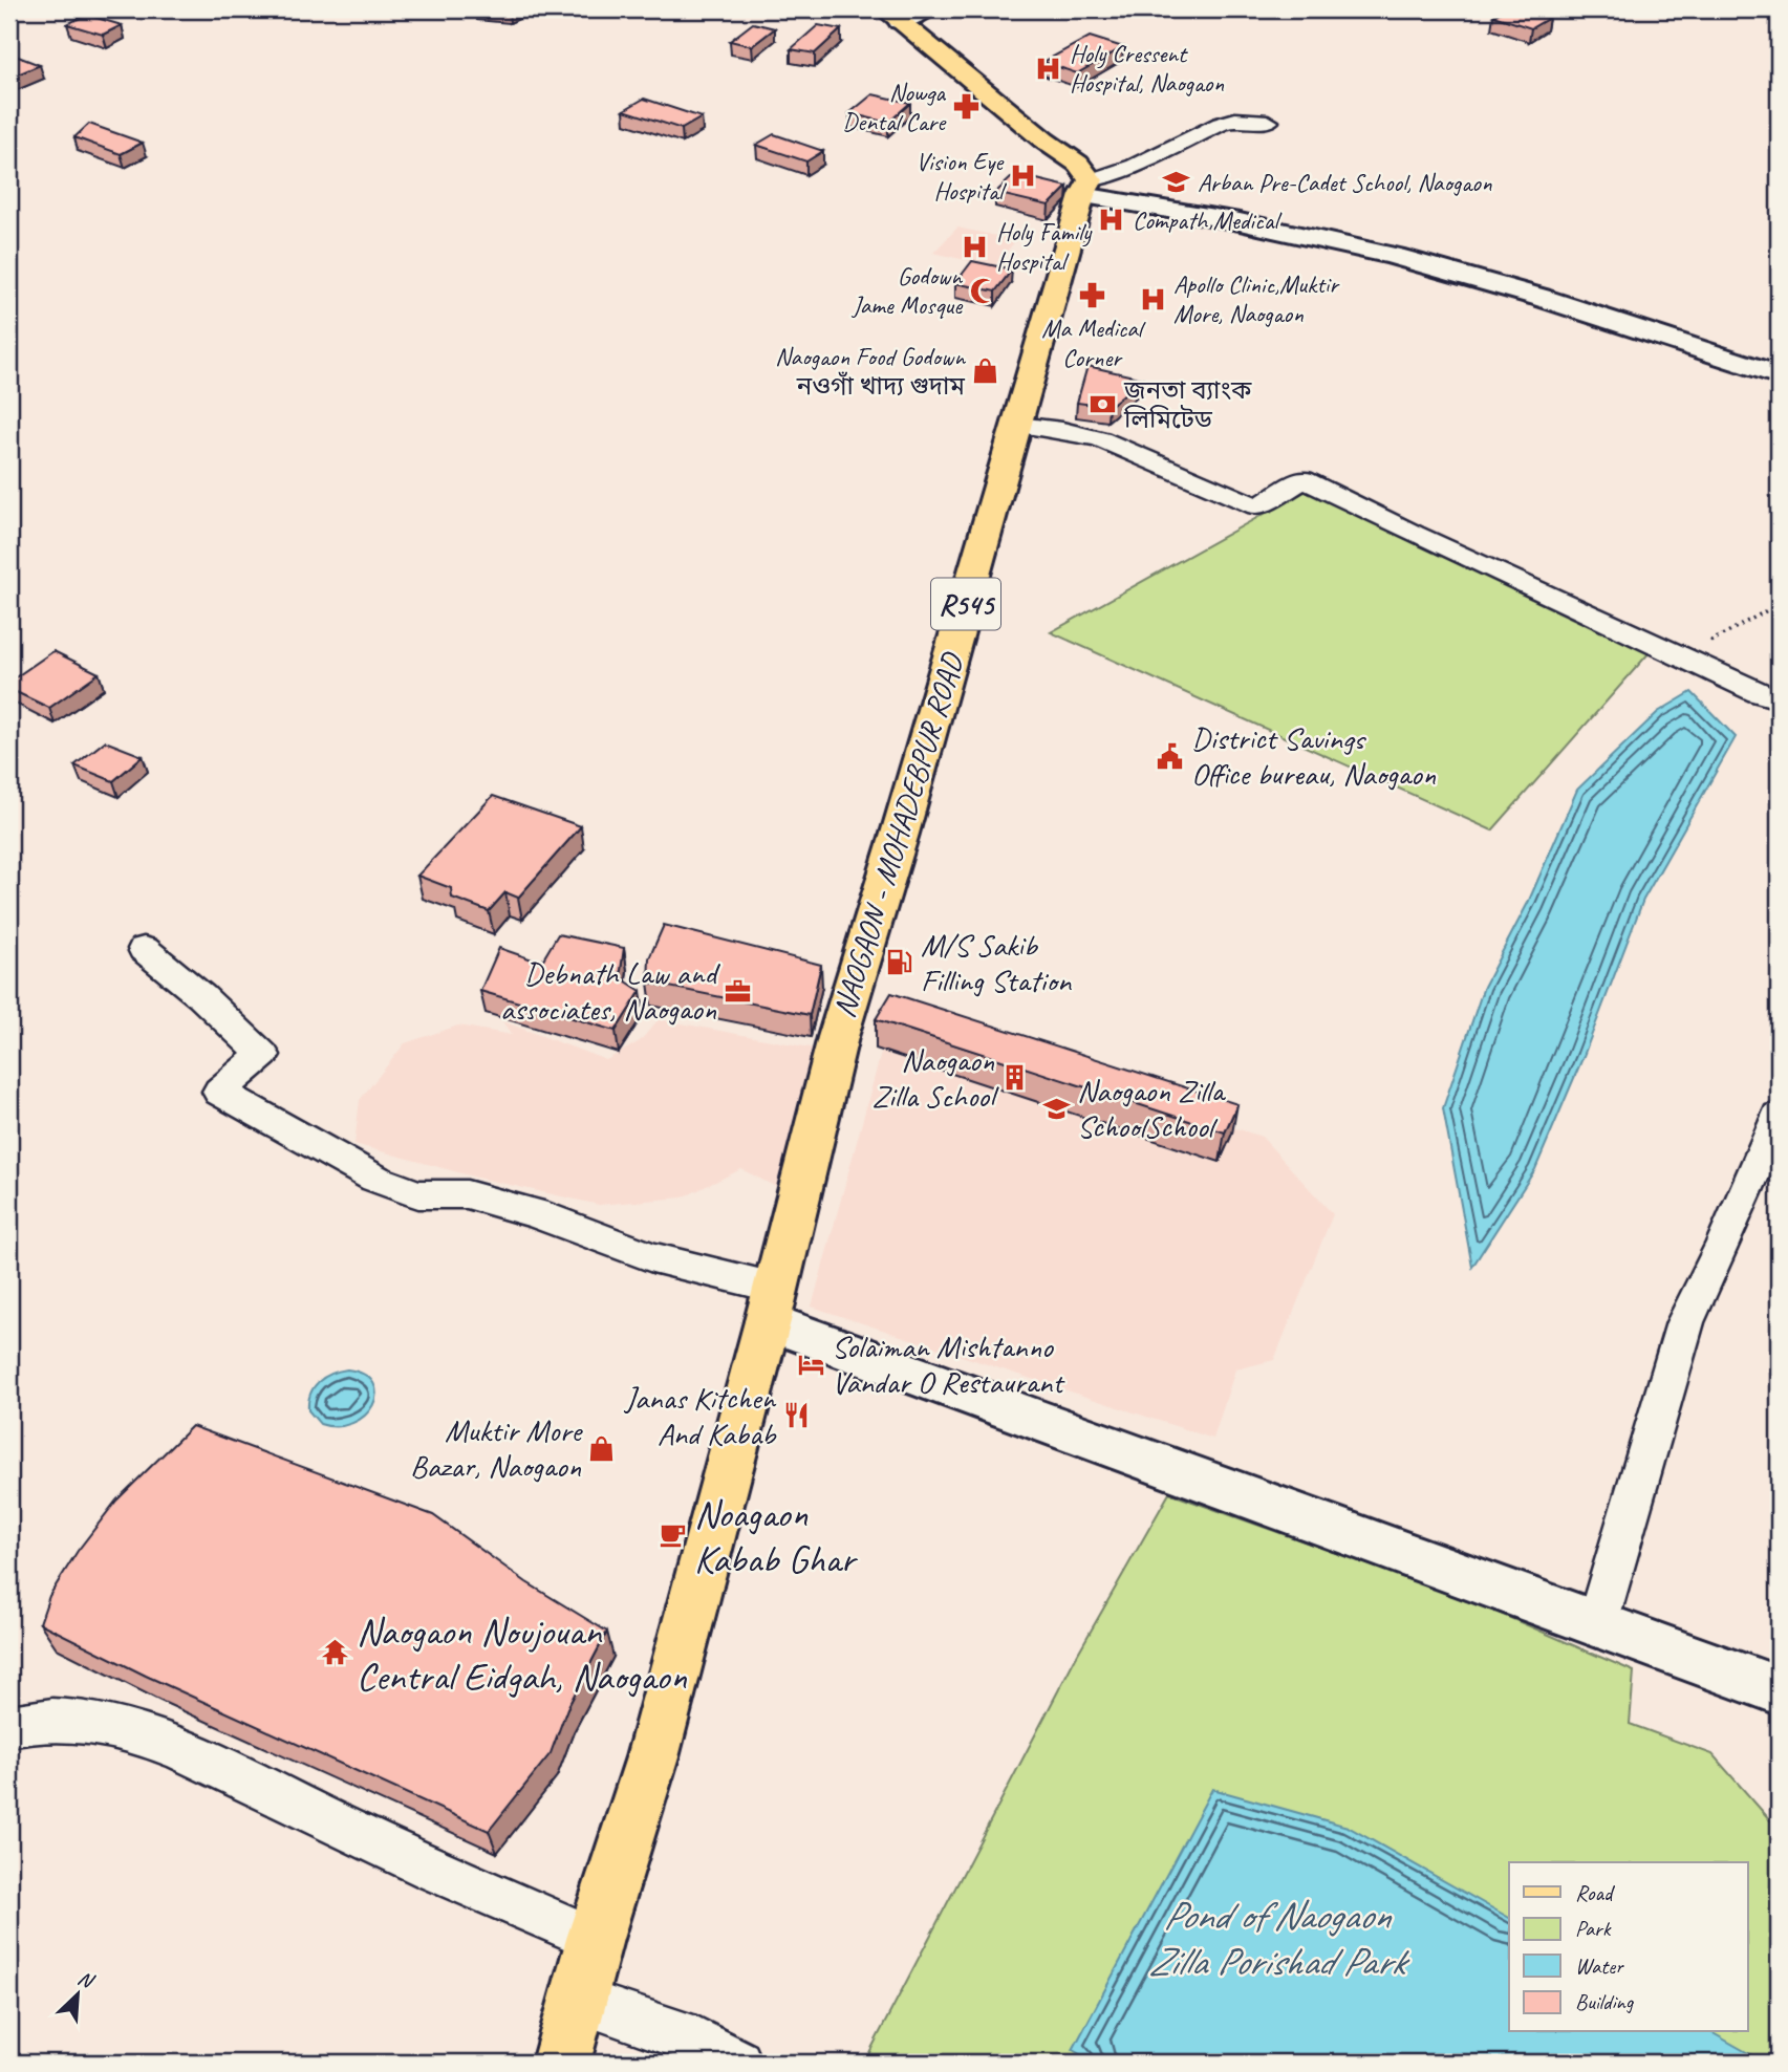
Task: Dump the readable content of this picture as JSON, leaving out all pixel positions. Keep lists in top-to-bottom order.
{
  "streets": {
    "main road": ["R545", "NAOGAON - MOHADEBPUR ROAD"]
  },
  "crossings": [
    ["R545", "NAOGAON - MOHADEBPUR ROAD"]
  ],
  "water": ["Pond of Naogaon Zilla Porishad Park"],
  "places": {
    "hospital": [
      "Holy Cressent Hospital, Naogaon",
      "Vision Eye Hospital",
      "Compath Medical",
      "Holy Family Hospital",
      "Apollo Clinic,Muktir More, Naogaon"
    ],
    "pharmacy": ["Nowga Dental Care", "Ma Medical Corner"],
    "school or university": ["Arban Pre-Cadet School, Naogaon", "Naogaon Zilla SchoolSchool"],
    "mosque": ["Godown Jame Mosque"],
    "shop": ["Naogaon Food Godown নওগাঁ খাদ্য গুদাম", "Muktir More Bazar, Naogaon"],
    "bank": ["জনতা ব্যাংক লিমিটেড"],
    "public building": ["District Savings Office bureau, Naogaon"],
    "fuel station": ["M/S Sakib Filling Station"],
    "office": ["Debnath Law and associates, Naogaon"],
    "building": ["Naogaon Zilla School"],
    "hotel": ["Solaiman Mishtanno Vandar O Restaurant"],
    "restaurant": ["Janas Kitchen And Kabab"],
    "cafe": ["Noagaon Kabab Ghar"],
    "temple": ["Naogaon Noujouan Central Eidgah, Naogaon"]
  },
  "legend": [
    "Road",
    "Park",
    "Water",
    "Building"
  ],
  "north": "top right"
}
